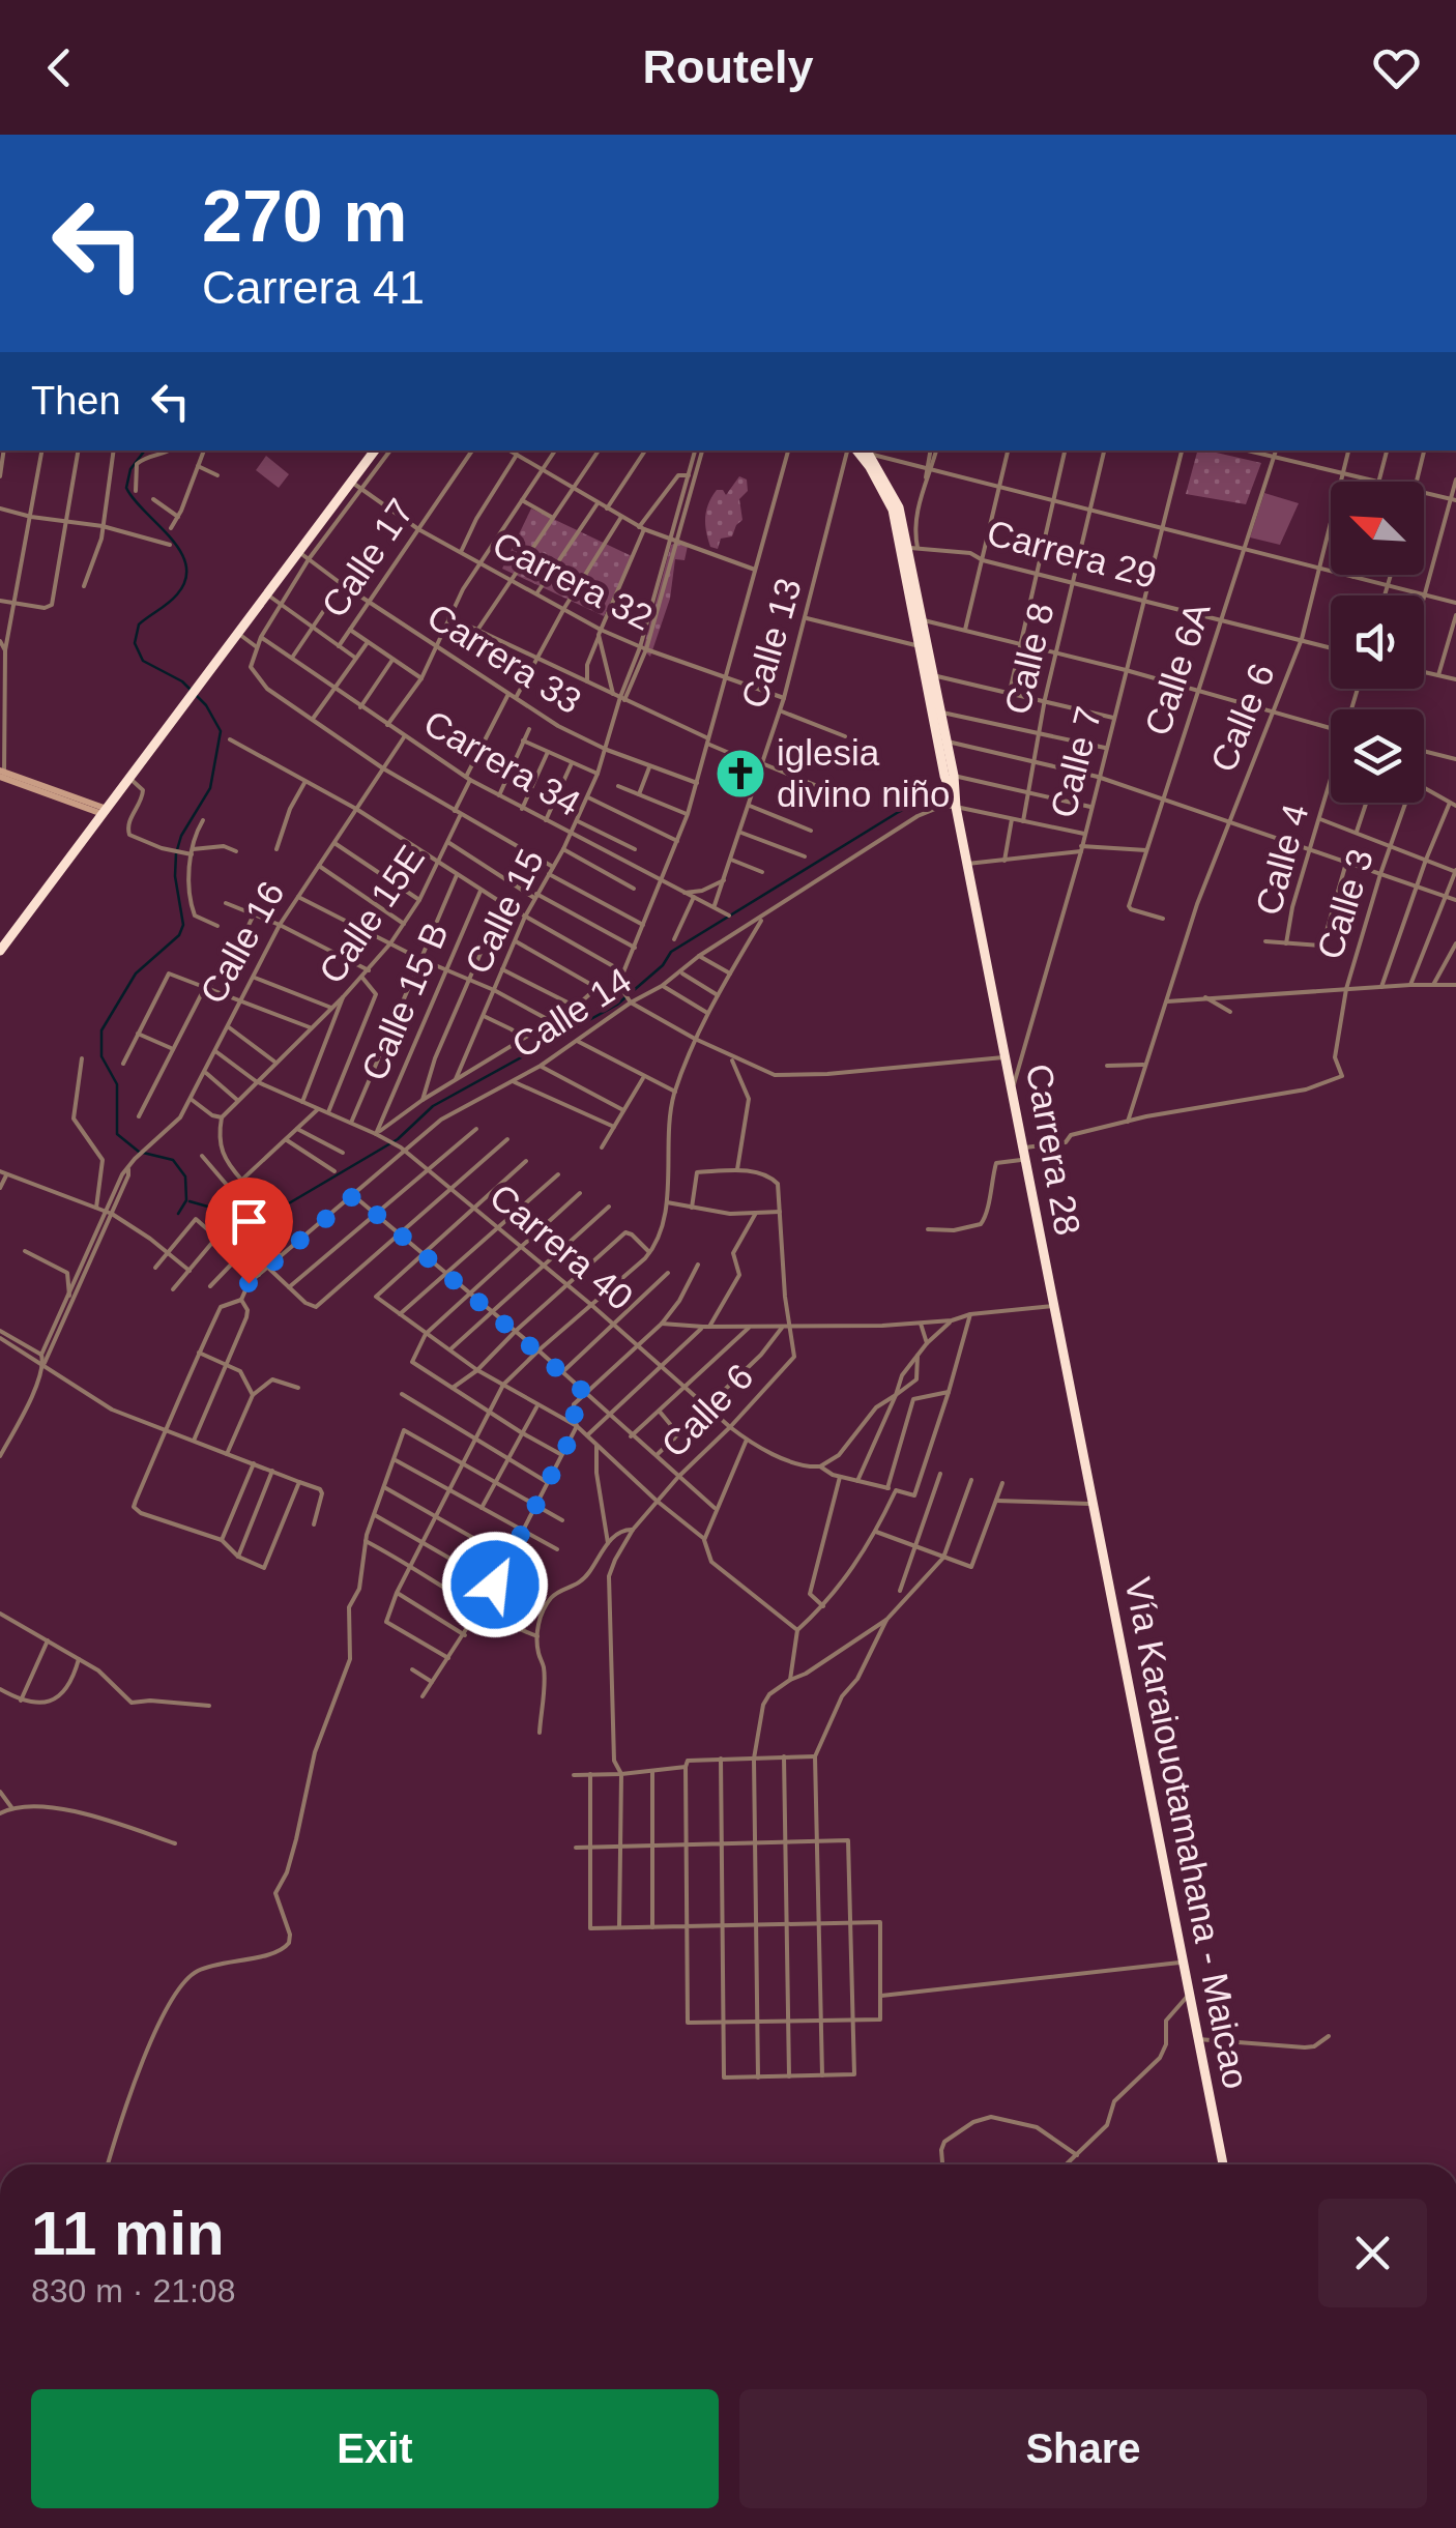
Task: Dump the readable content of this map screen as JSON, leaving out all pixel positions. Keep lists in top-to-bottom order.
{
  "streets": {
    "highway": ["Carrera 28", "Vía Karaiouotamahana - Maicao"],
    "street": [
      "Carrera 29",
      "Calle 17",
      "Carrera 32",
      "Calle 13",
      "Carrera 33",
      "Calle 8",
      "Calle 6A",
      "Calle 6",
      "Calle 7",
      "Carrera 34",
      "Calle 4",
      "Calle 3",
      "Calle 15",
      "Calle 15E",
      "Calle 16",
      "Calle 15 B",
      "Calle 14",
      "Carrera 40"
    ]
  },
  "crossings": [
    ["Carrera 29", "Calle 8"],
    ["Carrera 29", "Calle 6A"],
    ["Carrera 29", "Calle 6"],
    ["Carrera 29", "Calle 7"],
    ["Carrera 29", "Carrera 28"],
    ["Calle 17", "Carrera 32"],
    ["Calle 17", "Carrera 33"],
    ["Carrera 32", "Calle 13"],
    ["Carrera 32", "Calle 15"],
    ["Carrera 32", "Calle 14"],
    ["Calle 13", "Carrera 34"],
    ["Carrera 33", "Calle 15"],
    ["Carrera 33", "Calle 15E"],
    ["Carrera 33", "Calle 14"],
    ["Calle 8", "Carrera 28"],
    ["Calle 6A", "Carrera 28"],
    ["Calle 6", "Carrera 28"],
    ["Calle 6", "Carrera 40"],
    ["Calle 7", "Carrera 28"],
    ["Carrera 34", "Calle 15"],
    ["Carrera 34", "Calle 15E"],
    ["Carrera 34", "Calle 16"],
    ["Carrera 34", "Calle 14"],
    ["Calle 15E", "Carrera 40"],
    ["Calle 16", "Carrera 40"],
    ["Calle 15 B", "Carrera 40"],
    ["Calle 14", "Carrera 28"],
    ["Calle 14", "Carrera 40"],
    ["Carrera 28", "Vía Karaiouotamahana - Maicao"]
  ],
  "places": {
    "church": ["iglesia divino niño"]
  },
  "north": "top left",
  "page": {
    "header": "Routely",
    "turn": ["270 m", "Carrera 41"],
    "then": "Then",
    "heading": ["11 min", "830 m · 21:08"],
    "buttons": ["Exit", "Share"]
  }
}
